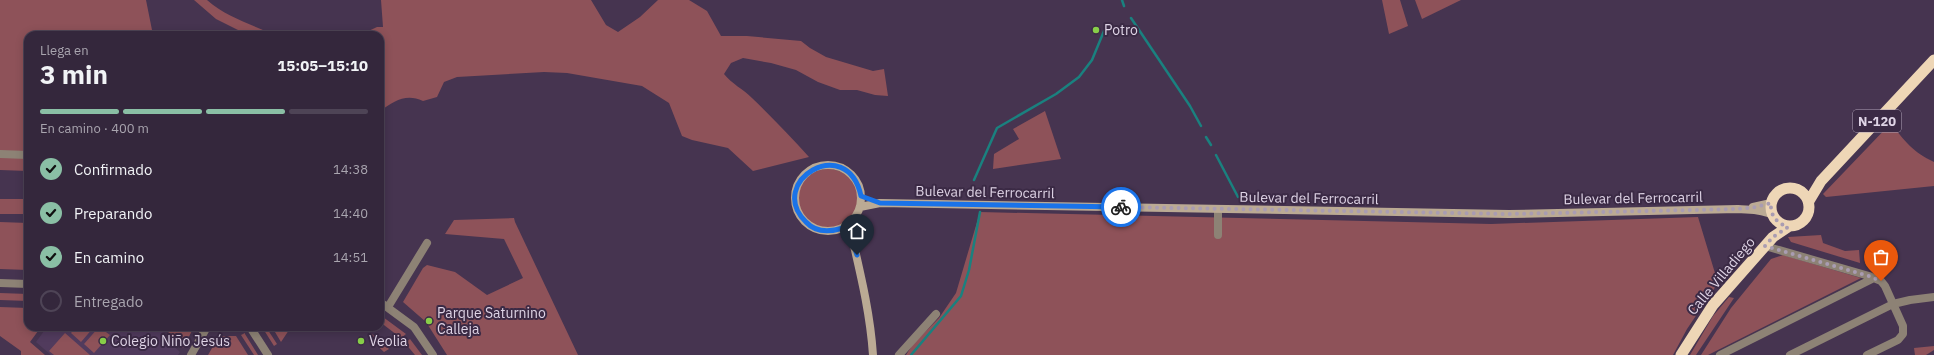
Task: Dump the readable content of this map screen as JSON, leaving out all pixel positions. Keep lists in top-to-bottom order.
{
  "streets": {
    "highway": ["N-120", "Calle Villadiego"],
    "main road": ["Bulevar del Ferrocarril"]
  },
  "crossings": [
    ["N-120", "Bulevar del Ferrocarril"],
    ["N-120", "Calle Villadiego"],
    ["Bulevar del Ferrocarril", "Calle Villadiego"]
  ],
  "places": [
    "Potro",
    "Parque Saturnino Calleja",
    "Colegio Niño Jesús",
    "Veolia"
  ],
  "page": {
    "heading": ["3 min", "Llega en", "15:05–15:10"],
    "bar": "En camino · 400 m",
    "list": [
      ["Confirmado", "14:38"],
      ["Preparando", "14:40"],
      ["En camino", "14:51"],
      "Entregado"
    ]
  }
}
